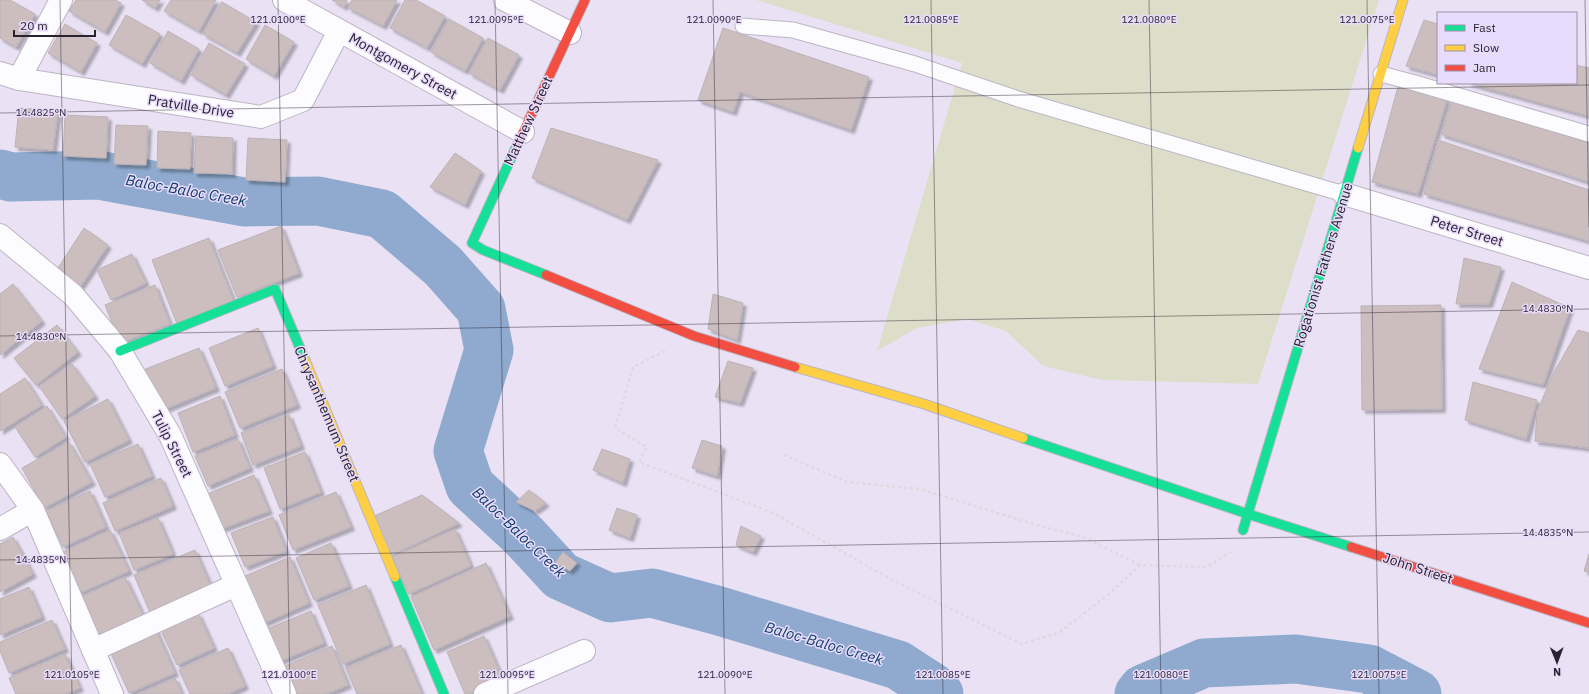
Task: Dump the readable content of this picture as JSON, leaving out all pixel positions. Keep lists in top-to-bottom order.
{
  "streets": {
    "street": [
      "Montgomery Street",
      "Pratville Drive",
      "Matthew Street",
      "Peter Street",
      "Rogationist Fathers Avenue",
      "Chrysanthemum Street",
      "Tulip Street",
      "John Street"
    ]
  },
  "crossings": [
    ["Montgomery Street", "Pratville Drive"],
    ["Montgomery Street", "Matthew Street"],
    ["Matthew Street", "John Street"],
    ["Peter Street", "Rogationist Fathers Avenue"],
    ["Rogationist Fathers Avenue", "John Street"],
    ["Chrysanthemum Street", "Tulip Street"]
  ],
  "water": ["Baloc-Baloc Creek"],
  "legend": ["Fast", "Slow", "Jam"],
  "scale_bar": "20 m",
  "north": "bottom",
  "coordinates": [
    "121.0100°E",
    "121.0095°E",
    "121.0090°E",
    "121.0085°E",
    "121.0080°E",
    "121.0075°E",
    "14.4825°N",
    "14.4830°N",
    "14.4835°N",
    "121.0105°E"
  ]
}
